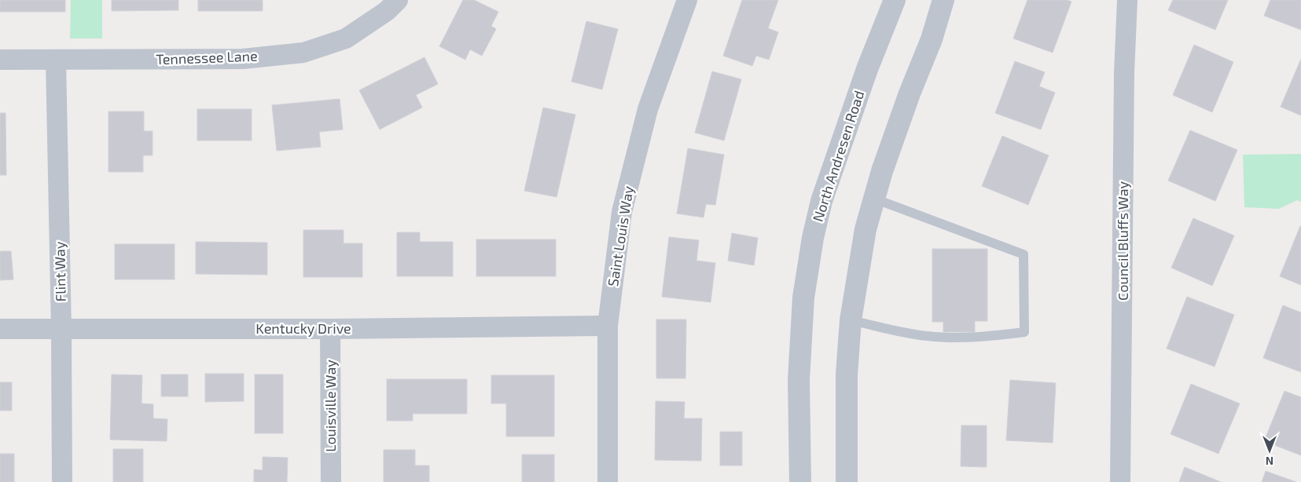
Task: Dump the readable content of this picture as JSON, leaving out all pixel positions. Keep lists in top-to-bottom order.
{
  "streets": {
    "street": [
      "Tennessee Lane",
      "North Andresen Road",
      "Saint Louis Way",
      "Council Bluffs Way",
      "Flint Way",
      "Kentucky Drive",
      "Louisville Way"
    ]
  },
  "crossings": [
    ["Tennessee Lane", "Flint Way"],
    ["Saint Louis Way", "Kentucky Drive"],
    ["Flint Way", "Kentucky Drive"],
    ["Kentucky Drive", "Louisville Way"]
  ],
  "north": "bottom"
}
